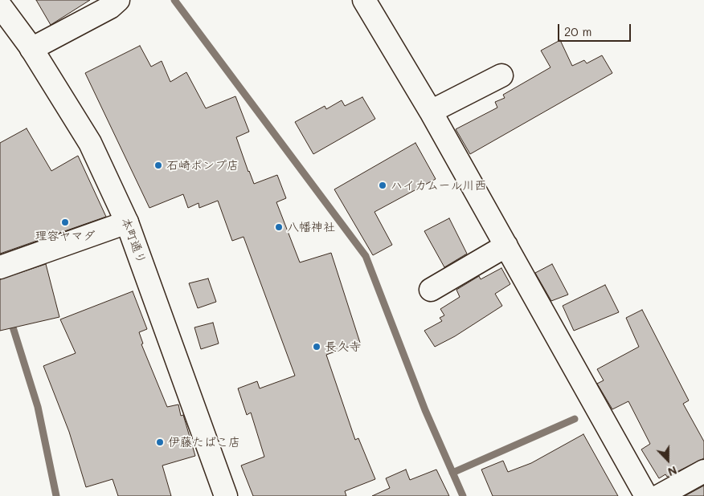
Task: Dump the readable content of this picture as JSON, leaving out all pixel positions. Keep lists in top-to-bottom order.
{
  "streets": {
    "street": ["本町通り"]
  },
  "places": [
    "石崎ポンプ店",
    "ハイカムール川西",
    "理容ヤマダ",
    "八幡神社",
    "長久寺",
    "伊藤たばこ店"
  ],
  "scale_bar": "20 m",
  "north": "bottom"
}
